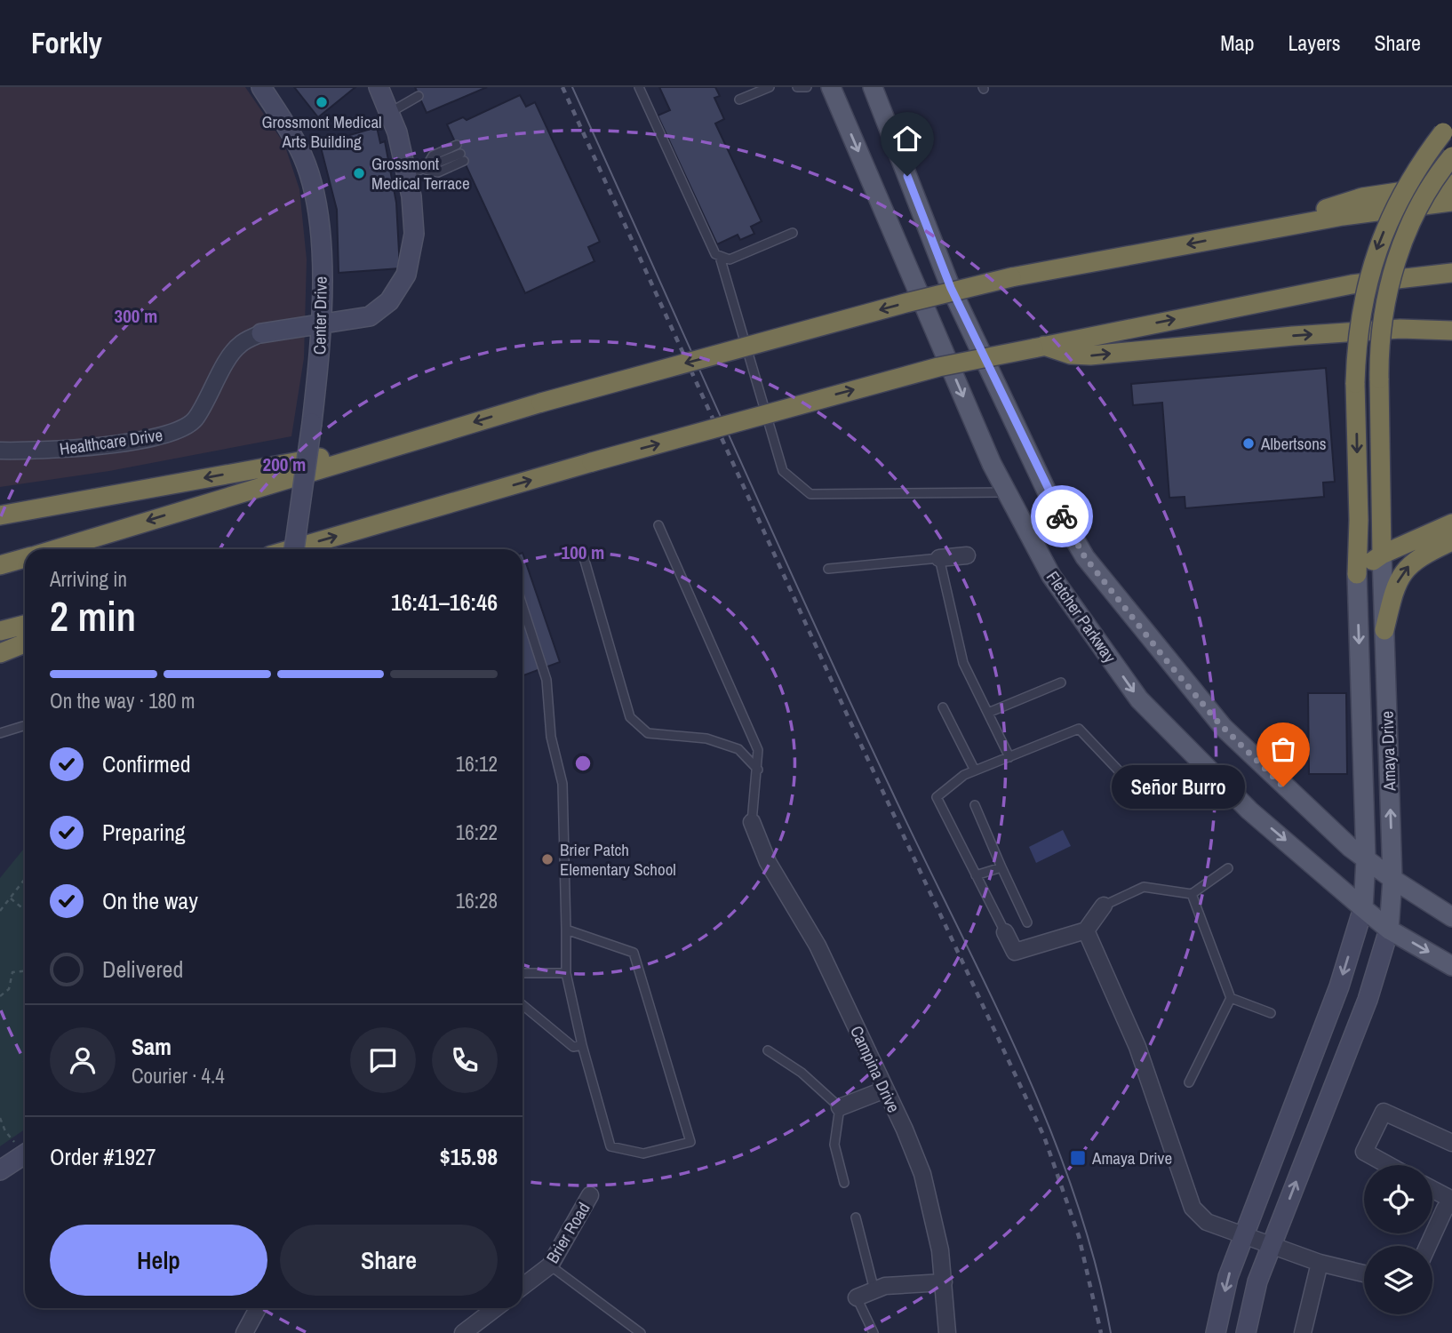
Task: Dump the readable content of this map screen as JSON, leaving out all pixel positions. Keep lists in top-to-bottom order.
{
  "streets": {
    "main road": ["Fletcher Parkway", "Amaya Drive"],
    "street": [
      "Center Drive",
      "Healthcare Drive",
      "Campina Drive",
      "Brier Road"
    ]
  },
  "crossings": [
    ["Center Drive", "Healthcare Drive"],
    ["Fletcher Parkway", "Amaya Drive"]
  ],
  "places": {
    "other": [
      "Grossmont Medical Arts Building",
      "Grossmont Medical Terrace",
      "Albertsons",
      "Señor Burro",
      "Brier Patch Elementary School"
    ],
    "transit": ["Amaya Drive"]
  },
  "page": {
    "header": "Forkly",
    "nav": ["Map", "Layers", "Share"],
    "heading": ["2 min", "Arriving in", "16:41–16:46"],
    "panel": [
      "Sam",
      "Courier · 4.4",
      "Order #1927",
      "$15.98"
    ],
    "bar": "On the way · 180 m",
    "list": [
      ["Confirmed", "16:12"],
      ["Preparing", "16:22"],
      ["On the way", "16:28"],
      "Delivered"
    ],
    "bubble": "Señor Burro",
    "buttons": ["Help", "Share"]
  },
  "rings": ["300 m", "200 m", "100 m"]
}
